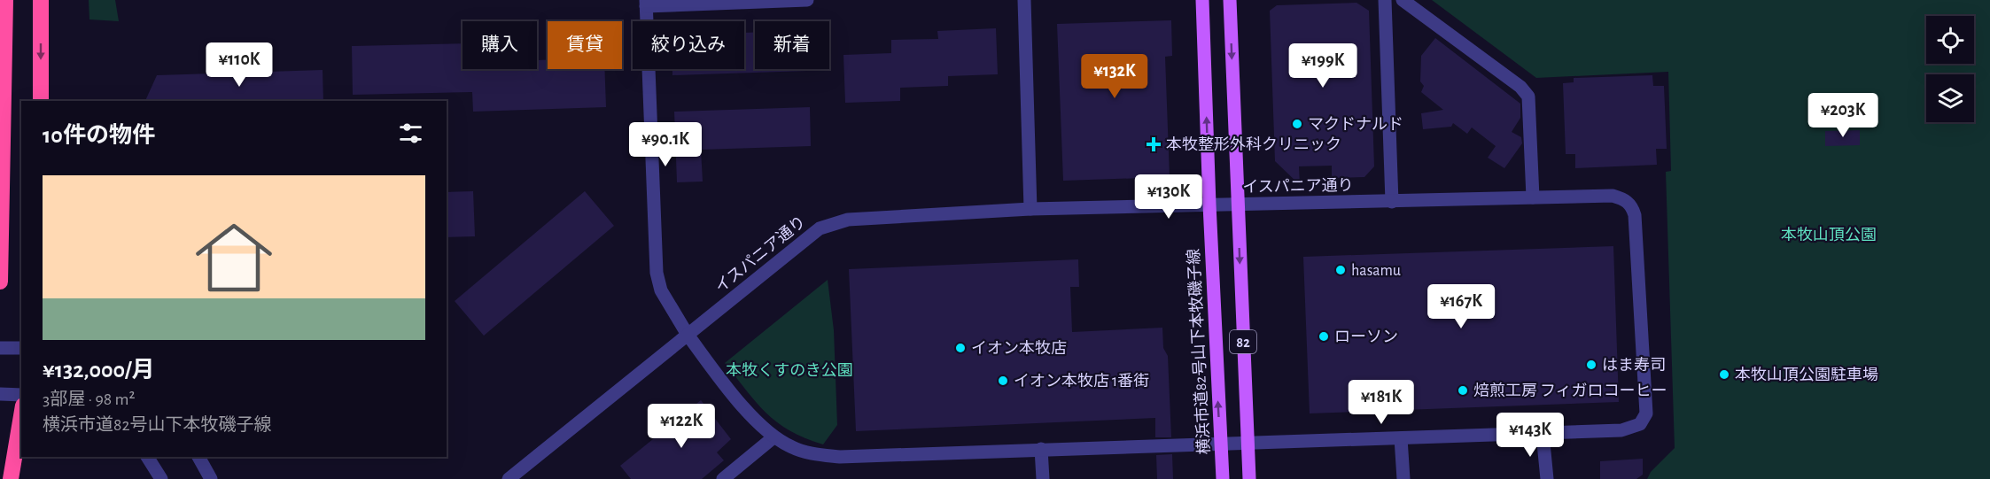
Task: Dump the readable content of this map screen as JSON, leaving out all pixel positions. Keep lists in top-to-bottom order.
{
  "streets": {
    "main road": ["82", "横浜市道82号山下本牧磯子線"],
    "street": ["イスパニア通り"]
  },
  "crossings": [
    ["イスパニア通り", "82"],
    ["イスパニア通り", "横浜市道82号山下本牧磯子線"]
  ],
  "parks": ["本牧山頂公園", "本牧くすのき公園"],
  "places": {
    "other": [
      "マクドナルド",
      "hasamu",
      "ローソン",
      "イオン本牧店",
      "はま寿司",
      "本牧山頂公園駐車場",
      "イオン本牧店 1番街",
      "焙煎工房 フィガロコーヒー"
    ],
    "health": ["本牧整形外科クリニック"]
  },
  "page": {
    "chip": [
      "購入",
      "賃貸",
      "絞り込み",
      "新着"
    ],
    "price": [
      "¥110K",
      "¥199K",
      "¥132K",
      "¥203K",
      "¥90.1K",
      "¥130K",
      "¥167K",
      "¥181K",
      "¥122K",
      "¥143K"
    ],
    "heading": "10件の物件",
    "list": [
      {
        "name": "¥132,000/月",
        "note": "3部屋 · 98 m² · 横浜市道82号山下本牧磯子線"
      }
    ]
  }
}
